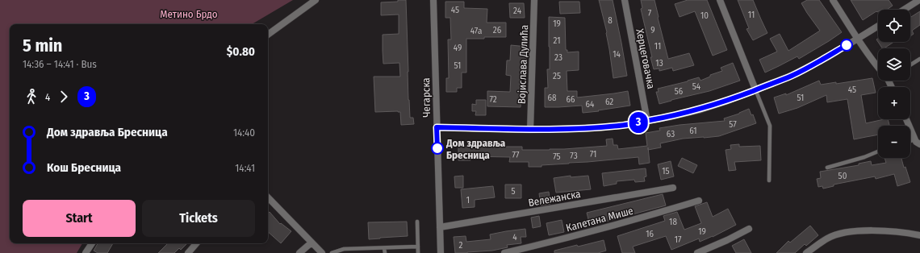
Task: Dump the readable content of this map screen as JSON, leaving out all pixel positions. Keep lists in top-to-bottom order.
{
  "streets": {
    "street": [
      "Херцеговачка",
      "Војислава Дулића",
      "Чегарска",
      "Вележанска",
      "Капетана Мише"
    ]
  },
  "crossings": [
    ["Чегарска", "Вележанска"]
  ],
  "parks": ["Метино Брдо"],
  "places": ["Дом здравља Бресница"],
  "lines": ["bus line 3"],
  "house_numbers": [
    "45",
    "24",
    "7",
    "11",
    "10",
    "8",
    "19",
    "26",
    "9",
    "47a",
    "21",
    "11",
    "49",
    "14",
    "23",
    "13",
    "51",
    "25",
    "54",
    "45",
    "56",
    "68",
    "51",
    "72",
    "66",
    "62",
    "64",
    "57",
    "61",
    "63",
    "71",
    "77",
    "73",
    "75",
    "15",
    "50",
    "5",
    "1",
    "18",
    "19",
    "16",
    "4",
    "17",
    "2"
  ],
  "page": {
    "on_map": "3",
    "map_buttons": ["+", "−"],
    "heading": ["5 min", "14:36 – 14:41 · Bus", "$0.80"],
    "legs": ["4", "3"],
    "list": [
      {
        "name": "Дом здравља Бресница",
        "value": "14:40"
      },
      {
        "name": "Кош Бресница",
        "value": "14:41"
      }
    ],
    "buttons": ["Start", "Tickets"]
  }
}
